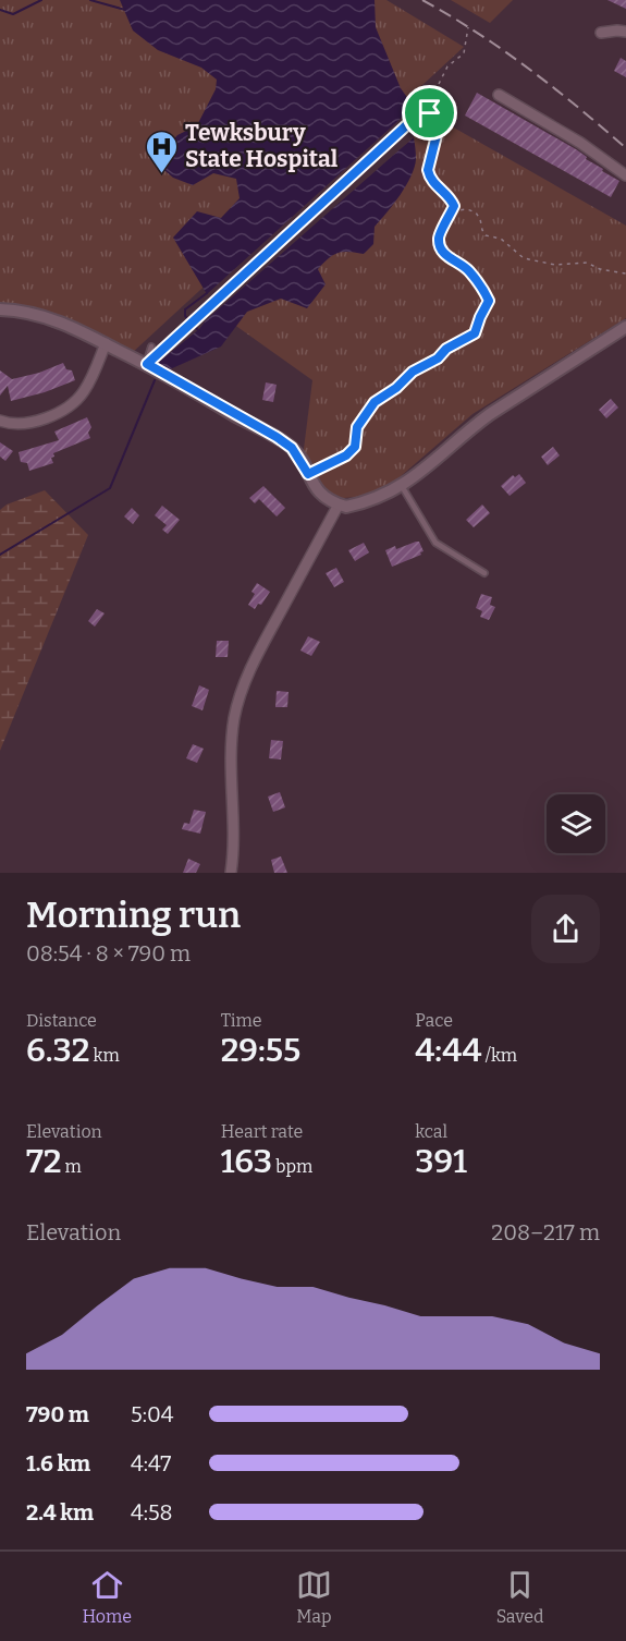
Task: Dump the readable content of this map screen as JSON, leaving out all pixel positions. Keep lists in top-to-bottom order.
{
  "places": {
    "hospital": ["Tewksbury State Hospital"]
  },
  "page": {
    "heading": ["Morning run", "08:54 · 8 × 790 m"],
    "stats": [
      ["Distance", "6.32 km"],
      ["Time", "29:55"],
      ["Pace", "4:44 /km"],
      ["Elevation", "72 m"],
      ["Heart rate", "163 bpm"],
      ["kcal", "391"]
    ],
    "chart": ["Elevation", "208–217 m"],
    "list": [
      {
        "name": "790 m",
        "note": "5:04"
      },
      {
        "name": "1.6 km",
        "note": "4:47"
      },
      {
        "name": "2.4 km",
        "note": "4:58"
      }
    ],
    "tabs": ["Home", "Map", "Saved"]
  }
}
